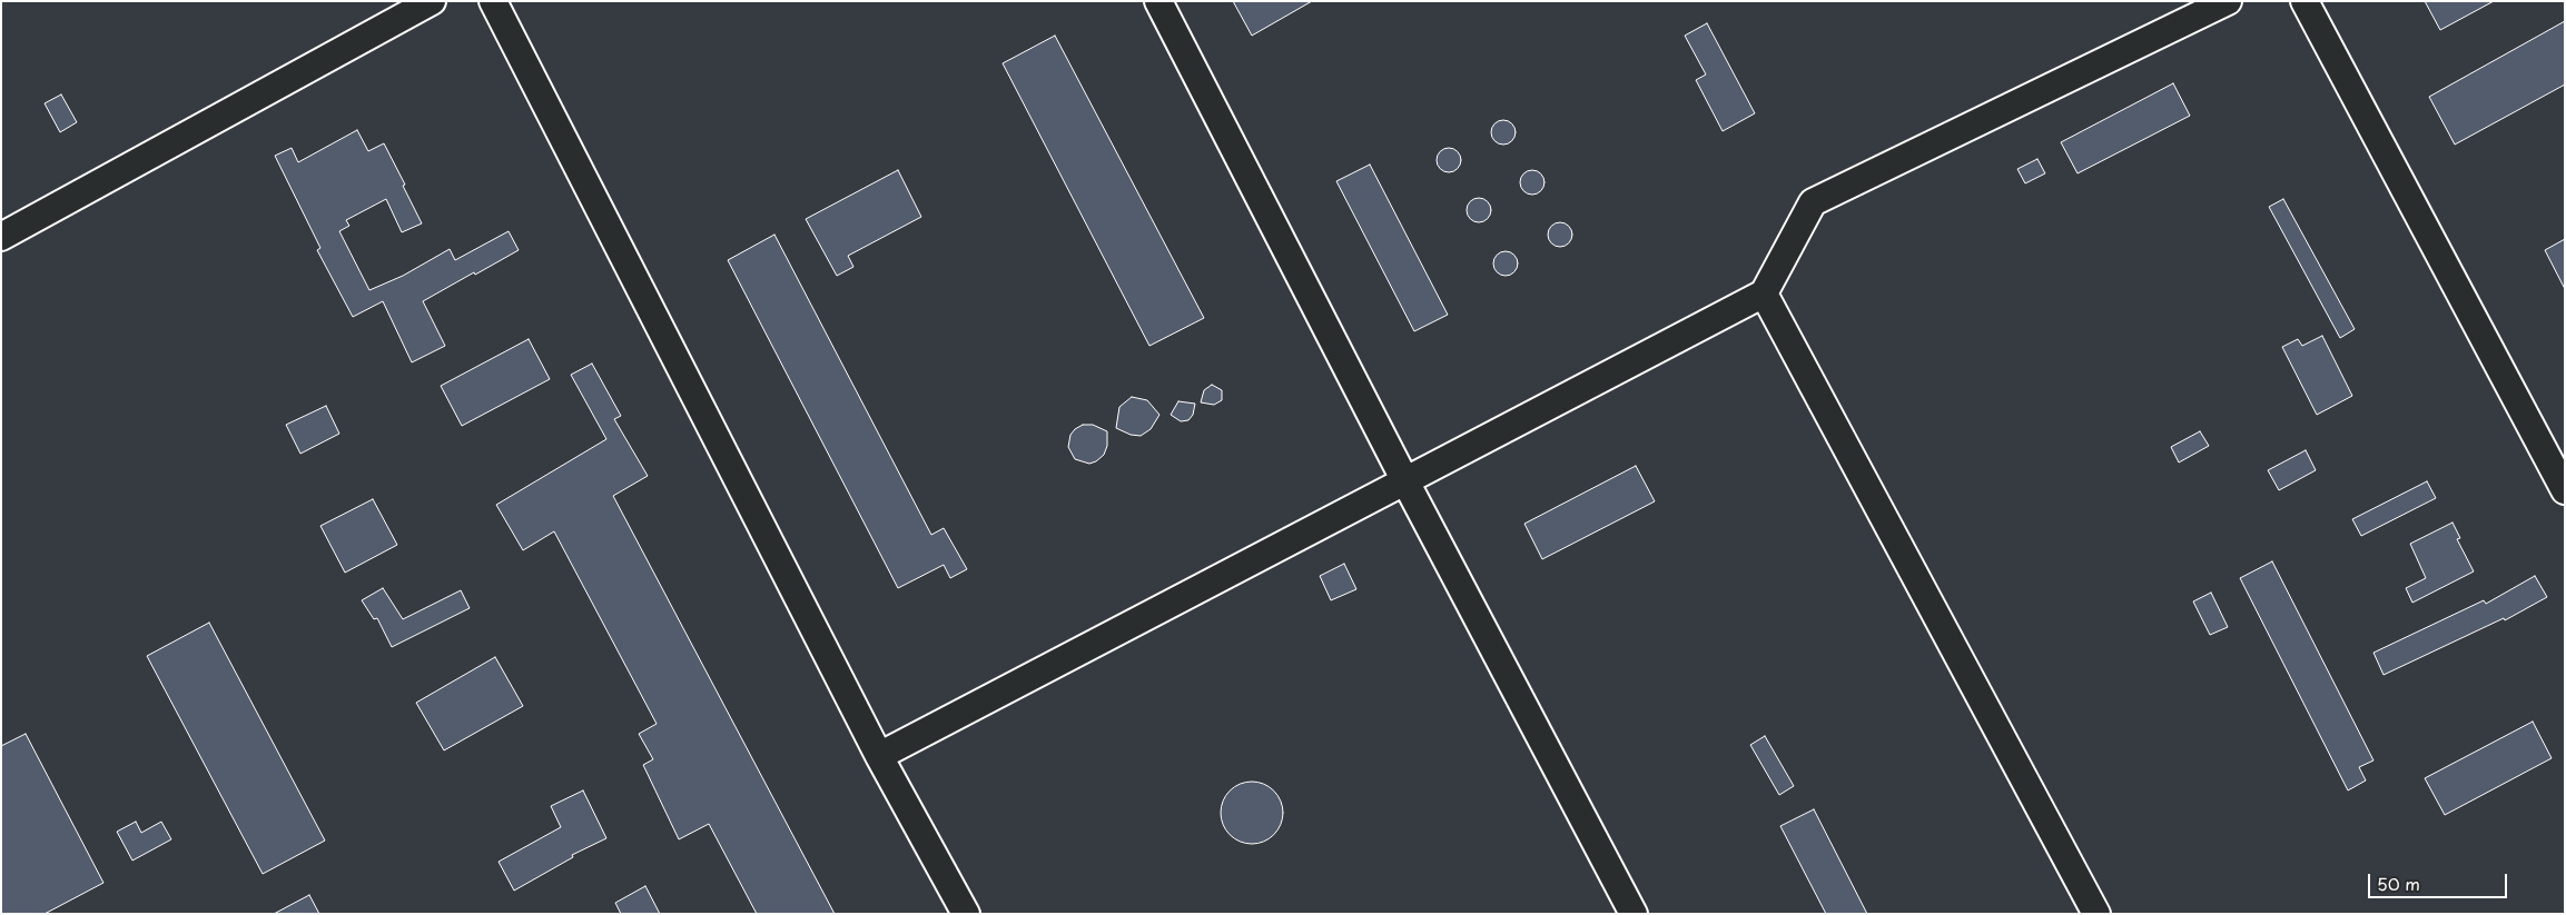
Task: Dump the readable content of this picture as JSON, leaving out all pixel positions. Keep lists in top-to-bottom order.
{
  "scale_bar": "50 m"
}
